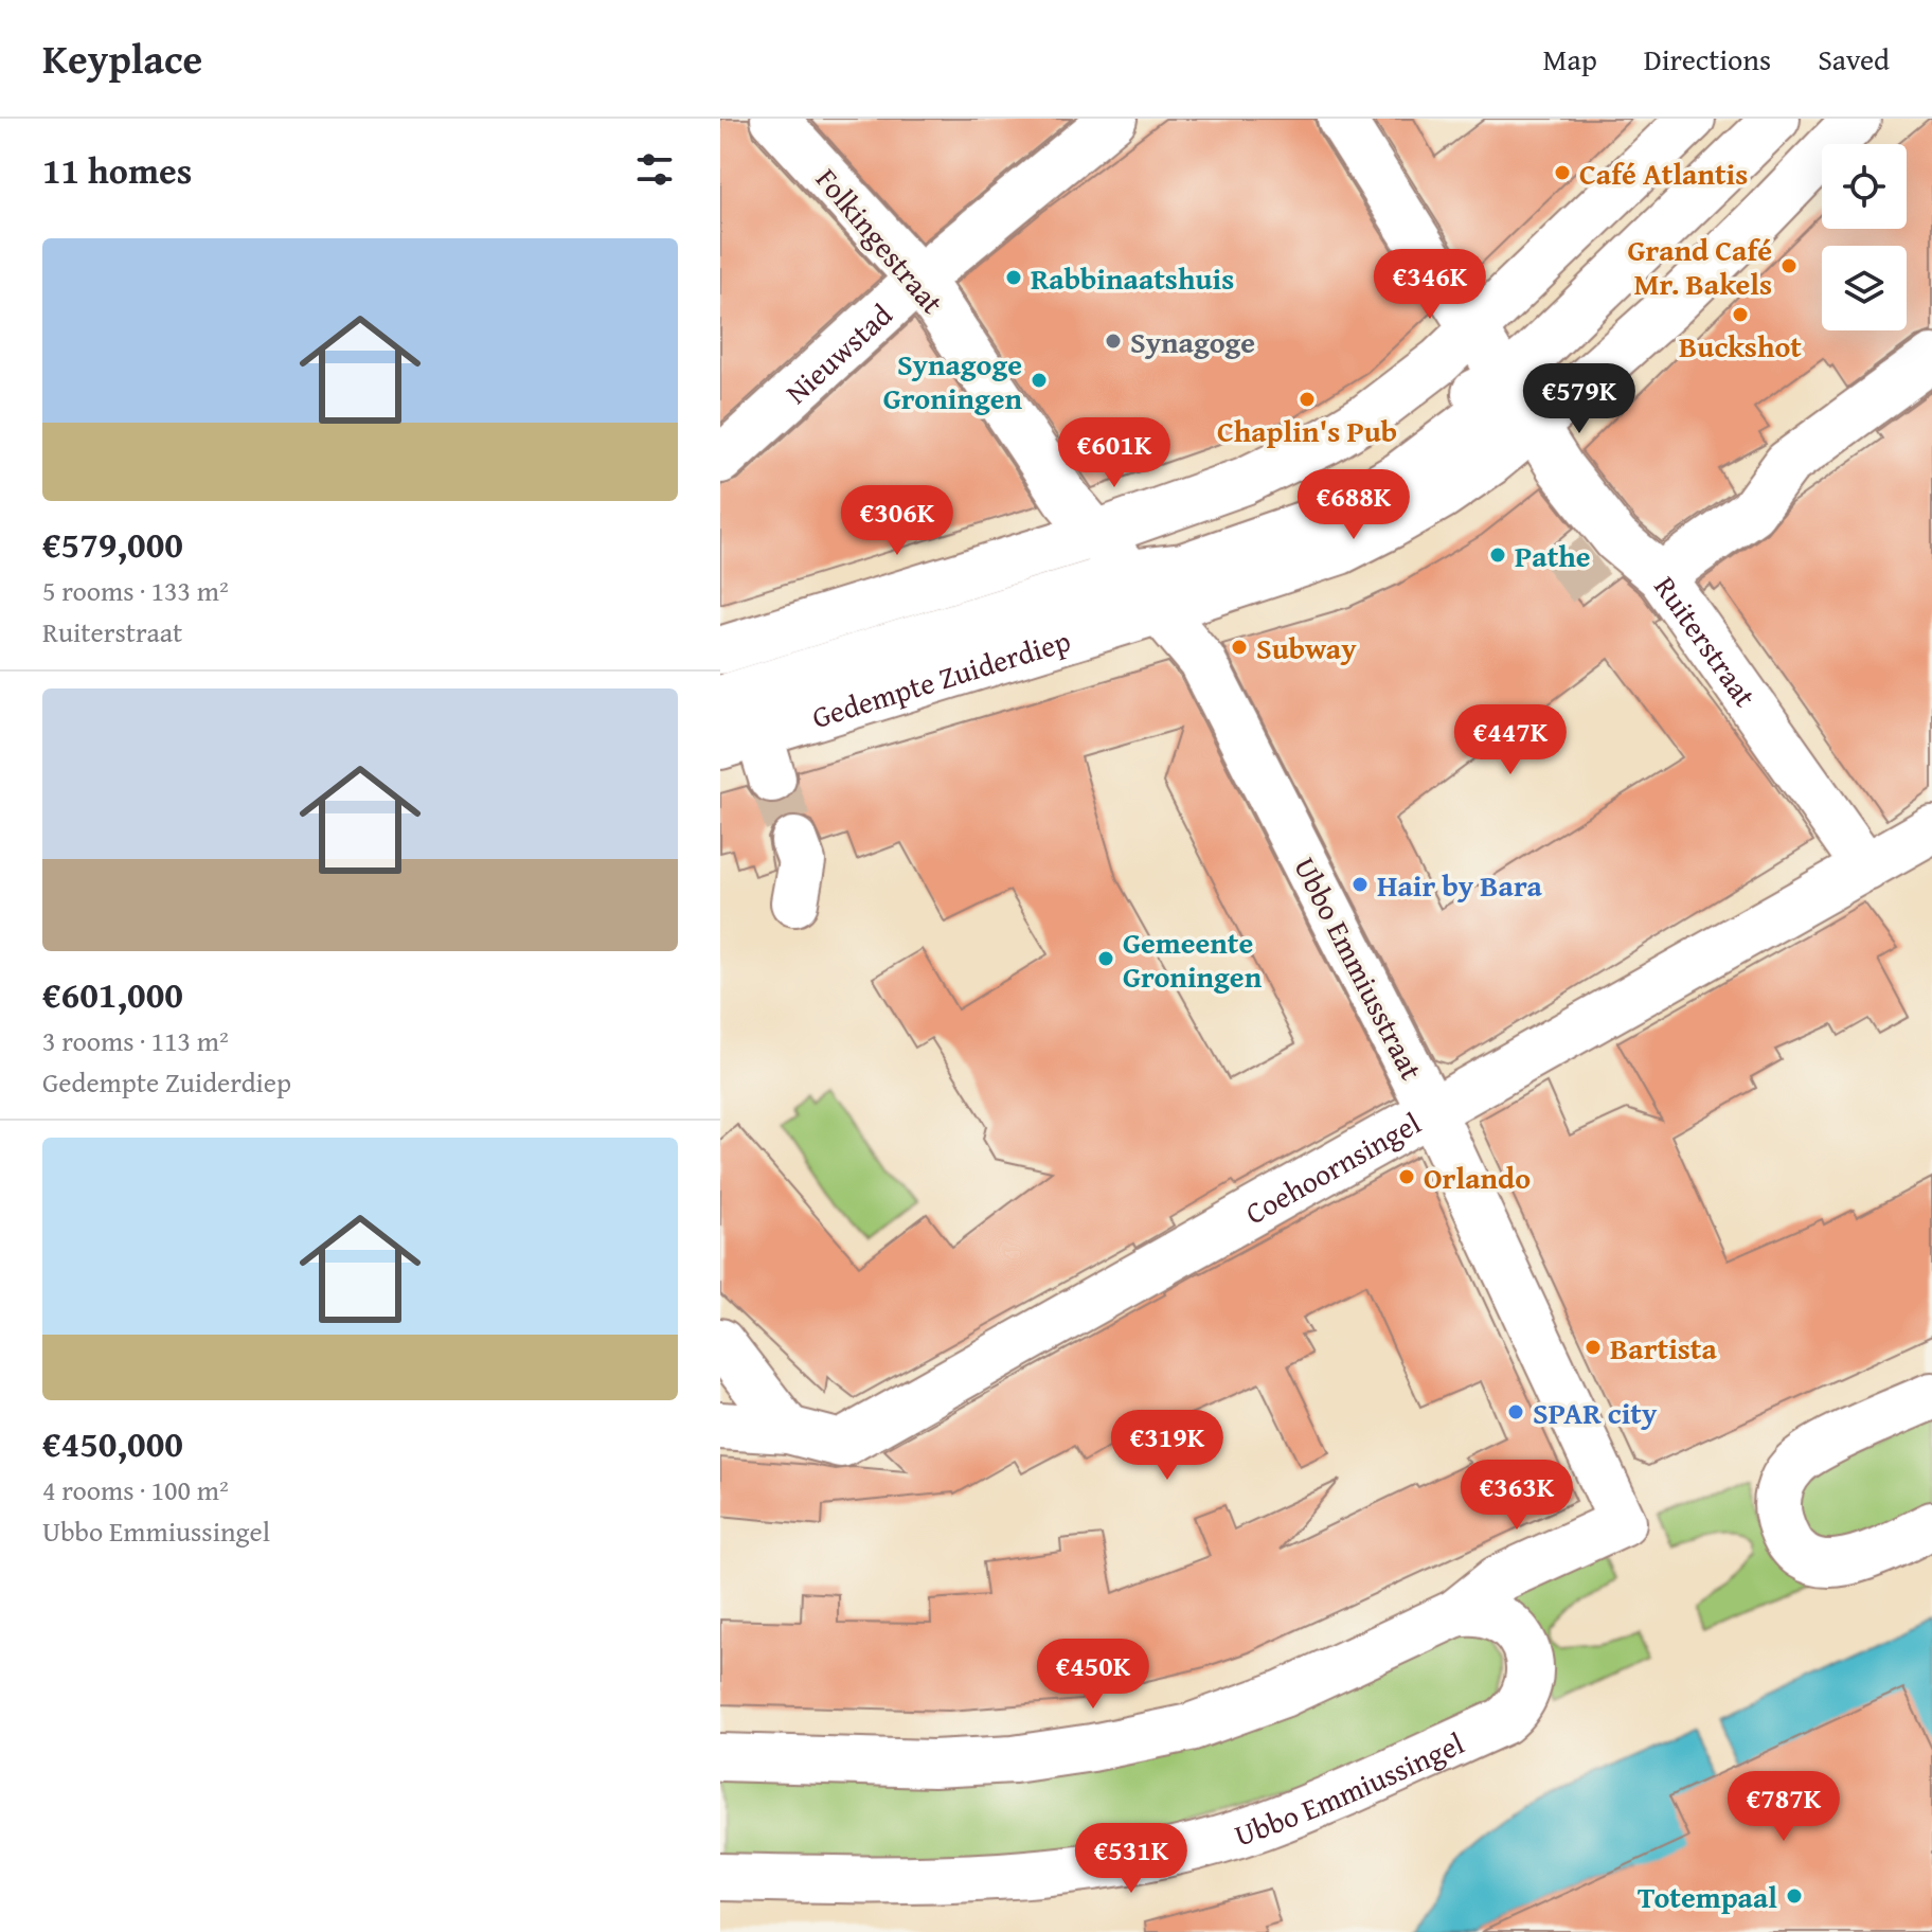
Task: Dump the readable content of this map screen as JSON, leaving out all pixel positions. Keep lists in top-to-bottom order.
{
  "streets": {
    "street": [
      "Folkingestraat",
      "Nieuwstad",
      "Ruiterstraat",
      "Gedempte Zuiderdiep",
      "Ubbo Emmiusstraat",
      "Coehoornsingel",
      "Ubbo Emmiussingel"
    ]
  },
  "crossings": [
    ["Folkingestraat", "Nieuwstad"],
    ["Ruiterstraat", "Gedempte Zuiderdiep"],
    ["Ruiterstraat", "Coehoornsingel"],
    ["Gedempte Zuiderdiep", "Ubbo Emmiusstraat"],
    ["Ubbo Emmiusstraat", "Coehoornsingel"],
    ["Ubbo Emmiusstraat", "Ubbo Emmiussingel"]
  ],
  "places": [
    "Café Atlantis",
    "Grand Café Mr. Bakels",
    "Rabbinaatshuis",
    "Buckshot",
    "Synagoge",
    "Synagoge Groningen",
    "Chaplin's Pub",
    "Pathe",
    "Subway",
    "Hair by Bara",
    "Gemeente Groningen",
    "Orlando",
    "Bartista",
    "SPAR city",
    "Totempaal"
  ],
  "page": {
    "header": "Keyplace",
    "nav": ["Map", "Directions", "Saved"],
    "heading": "11 homes",
    "list": [
      {
        "name": "€579,000",
        "note": "5 rooms · 133 m² · Ruiterstraat"
      },
      {
        "name": "€601,000",
        "note": "3 rooms · 113 m² · Gedempte Zuiderdiep"
      },
      {
        "name": "€450,000",
        "note": "4 rooms · 100 m² · Ubbo Emmiussingel"
      }
    ],
    "price": [
      "€346K",
      "€579K",
      "€601K",
      "€688K",
      "€306K",
      "€447K",
      "€319K",
      "€363K",
      "€450K",
      "€787K",
      "€531K"
    ]
  }
}
